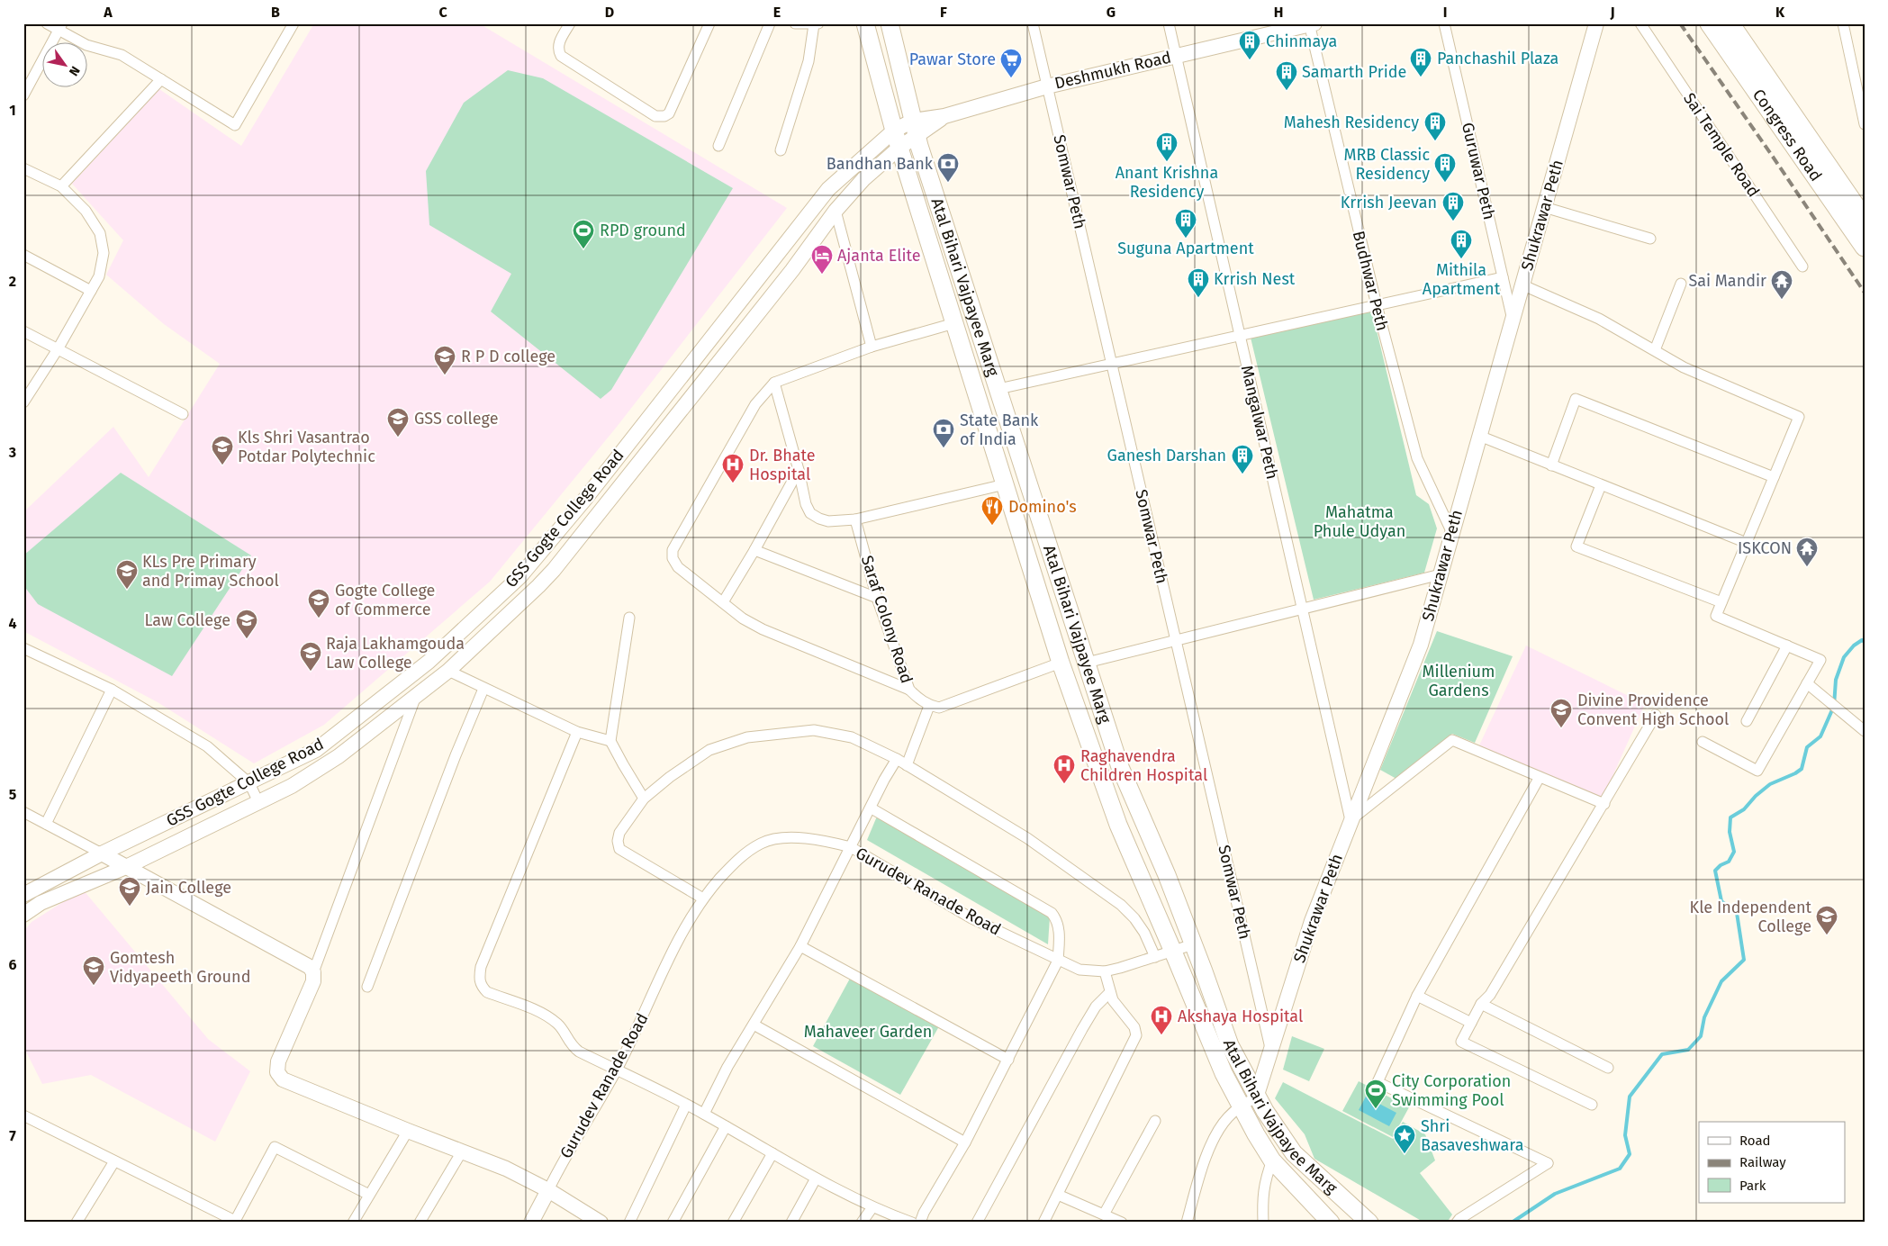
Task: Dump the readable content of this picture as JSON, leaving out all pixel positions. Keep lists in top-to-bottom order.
{
  "streets": {
    "highway": ["Congress Road"],
    "main road": [
      "Deshmukh Road",
      "Shukrawar Peth",
      "Atal Bihari Vajpayee Marg",
      "GSS Gogte College Road"
    ],
    "street": [
      "Sai Temple Road",
      "Guruwar Peth",
      "Somwar Peth",
      "Budhwar Peth",
      "Mangalwar Peth",
      "Saraf Colony Road",
      "Gurudev Ranade Road"
    ]
  },
  "crossings": [
    ["Deshmukh Road", "Somwar Peth"],
    ["Deshmukh Road", "Budhwar Peth"],
    ["Deshmukh Road", "Atal Bihari Vajpayee Marg"],
    ["Deshmukh Road", "Mangalwar Peth"],
    ["Deshmukh Road", "GSS Gogte College Road"],
    ["Guruwar Peth", "Shukrawar Peth"],
    ["Somwar Peth", "Shukrawar Peth"],
    ["Shukrawar Peth", "Budhwar Peth"],
    ["Shukrawar Peth", "Atal Bihari Vajpayee Marg"],
    ["Shukrawar Peth", "Mangalwar Peth"],
    ["Atal Bihari Vajpayee Marg", "GSS Gogte College Road"],
    ["Atal Bihari Vajpayee Marg", "Gurudev Ranade Road"]
  ],
  "parks": ["Mahatma Phule Udyan", "Millenium Gardens", "Mahaveer Garden"],
  "places": {
    "building": [
      "Chinmaya",
      "Panchashil Plaza",
      "Samarth Pride",
      "Mahesh Residency",
      "Anant Krishna Residency",
      "MRB Classic Residency",
      "Krrish Jeevan",
      "Suguna Apartment",
      "Mithila Apartment",
      "Krrish Nest",
      "Ganesh Darshan"
    ],
    "supermarket": ["Pawar Store"],
    "bank": ["Bandhan Bank", "State Bank of India"],
    "sports": ["RPD ground", "City Corporation Swimming Pool"],
    "hotel": ["Ajanta Elite"],
    "temple": ["Sai Mandir", "ISKCON"],
    "school or university": [
      "R P D college",
      "GSS college",
      "Kls Shri Vasantrao Potdar Polytechnic",
      "KLs Pre Primary and Primay School",
      "Gogte College of Commerce",
      "Law College",
      "Raja Lakhamgouda Law College",
      "Divine Providence Convent High School",
      "Jain College",
      "Kle Independent College",
      "Gomtesh Vidyapeeth Ground"
    ],
    "hospital": ["Dr. Bhate Hospital", "Raghavendra Children Hospital", "Akshaya Hospital"],
    "restaurant": ["Domino's"],
    "place": ["Shri Basaveshwara"]
  },
  "legend": ["Road", "Railway", "Park"],
  "north": "bottom right",
  "grid": {
    "columns": [
      "A",
      "B",
      "C",
      "D",
      "E",
      "F",
      "G",
      "H",
      "I",
      "J",
      "K"
    ],
    "rows": [
      "1",
      "2",
      "3",
      "4",
      "5",
      "6",
      "7"
    ]
  }
}
